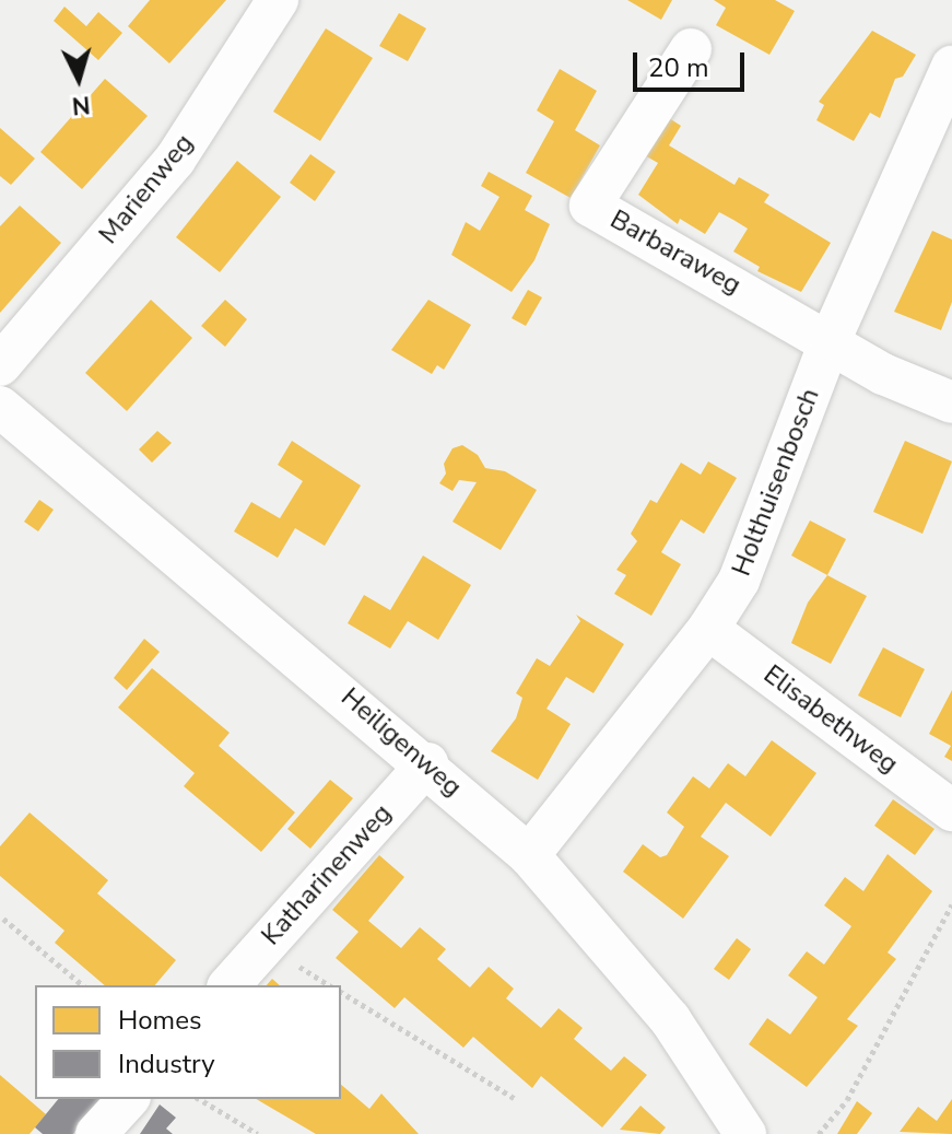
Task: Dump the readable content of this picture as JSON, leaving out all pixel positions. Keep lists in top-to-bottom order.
{
  "streets": {
    "street": [
      "Marienweg",
      "Barbaraweg",
      "Holthuisenbosch",
      "Elisabethweg",
      "Heiligenweg",
      "Katharinenweg"
    ]
  },
  "crossings": [
    ["Barbaraweg", "Holthuisenbosch"],
    ["Holthuisenbosch", "Elisabethweg"],
    ["Holthuisenbosch", "Heiligenweg"],
    ["Heiligenweg", "Katharinenweg"]
  ],
  "legend": ["Homes", "Industry"],
  "scale_bar": "20 m",
  "north": "bottom"
}
